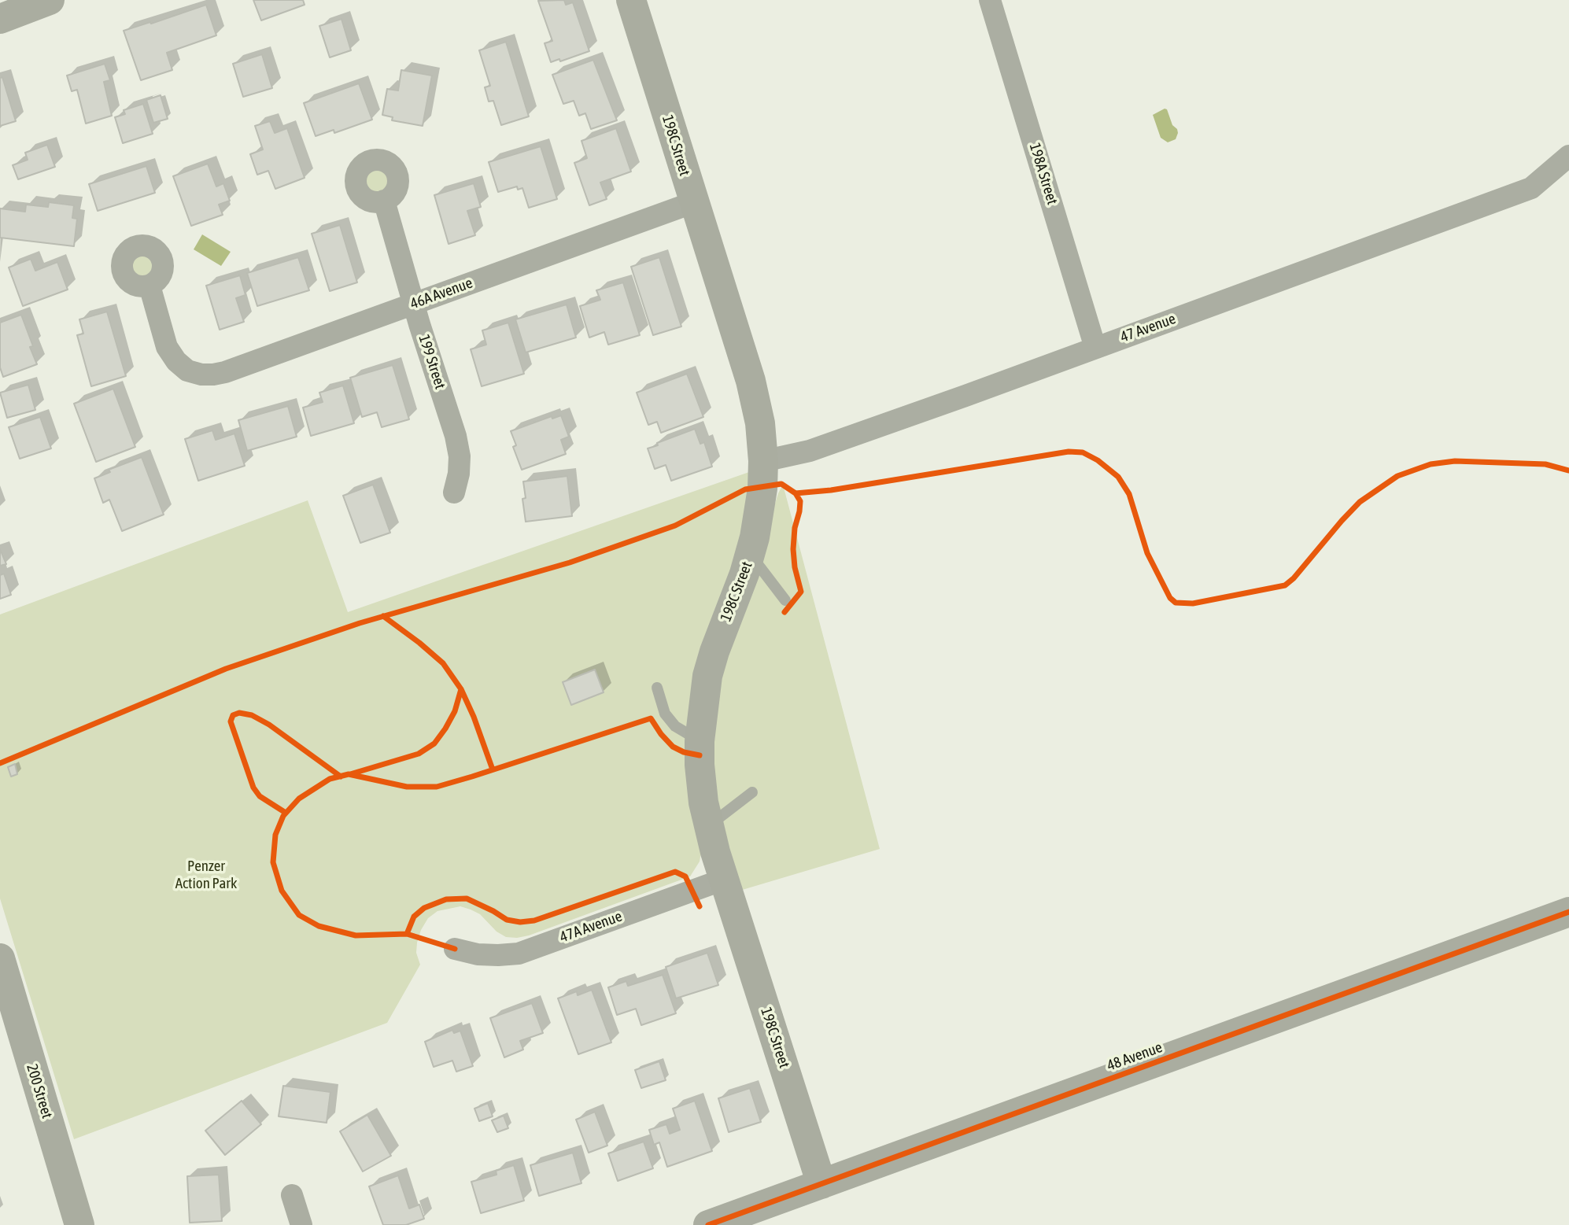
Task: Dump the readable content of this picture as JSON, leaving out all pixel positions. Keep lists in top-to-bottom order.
{
  "streets": {
    "street": [
      "198C Street",
      "198A Street",
      "46A Avenue",
      "47 Avenue",
      "199 Street",
      "47A Avenue",
      "48 Avenue",
      "200 Street"
    ]
  },
  "crossings": [
    ["198C Street", "46A Avenue"],
    ["198C Street", "47 Avenue"],
    ["198C Street", "47A Avenue"],
    ["198C Street", "48 Avenue"],
    ["198A Street", "47 Avenue"],
    ["46A Avenue", "199 Street"]
  ],
  "parks": ["Penzer Action Park"]
}
